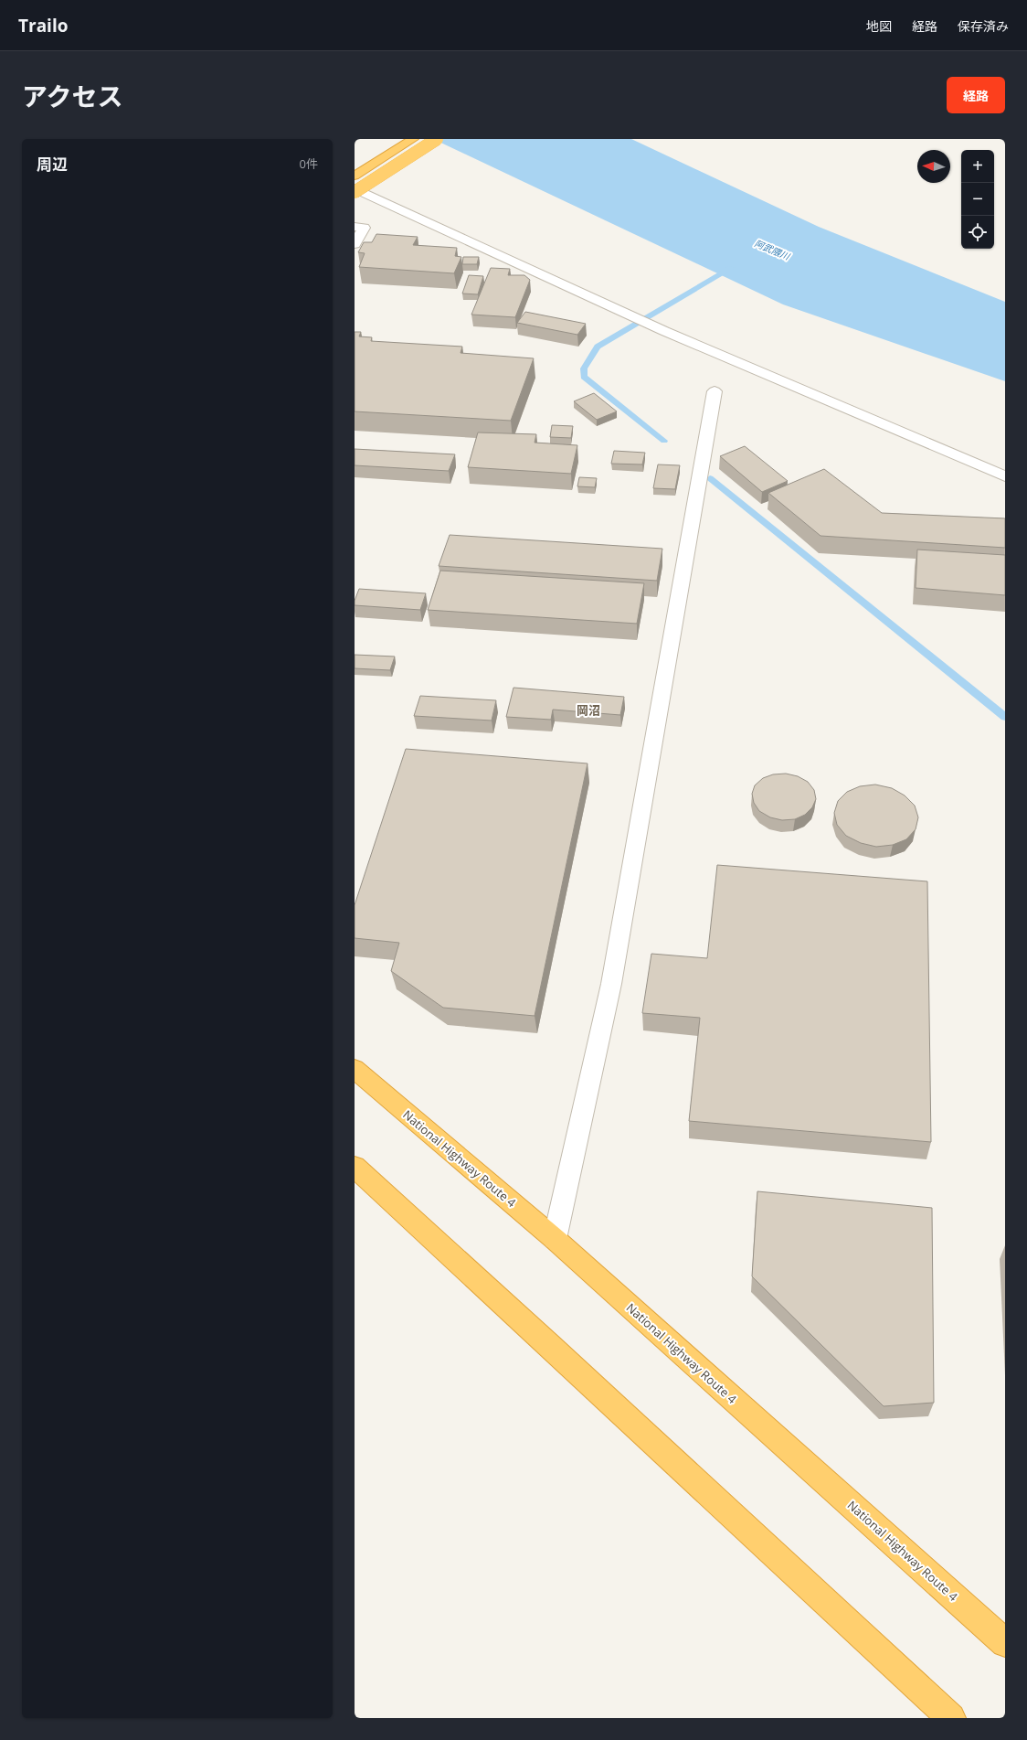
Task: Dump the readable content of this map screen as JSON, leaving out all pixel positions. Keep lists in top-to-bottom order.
{
  "streets": {
    "highway": ["National Highway Route 4"]
  },
  "districts": ["岡沼"],
  "water": ["阿武隈川"],
  "north": "left",
  "page": {
    "header": "Trailo",
    "nav": ["地図", "経路", "保存済み"],
    "title": "アクセス",
    "buttons": "経路",
    "heading": ["周辺", "0件"],
    "map_buttons": ["+", "−"]
  }
}
